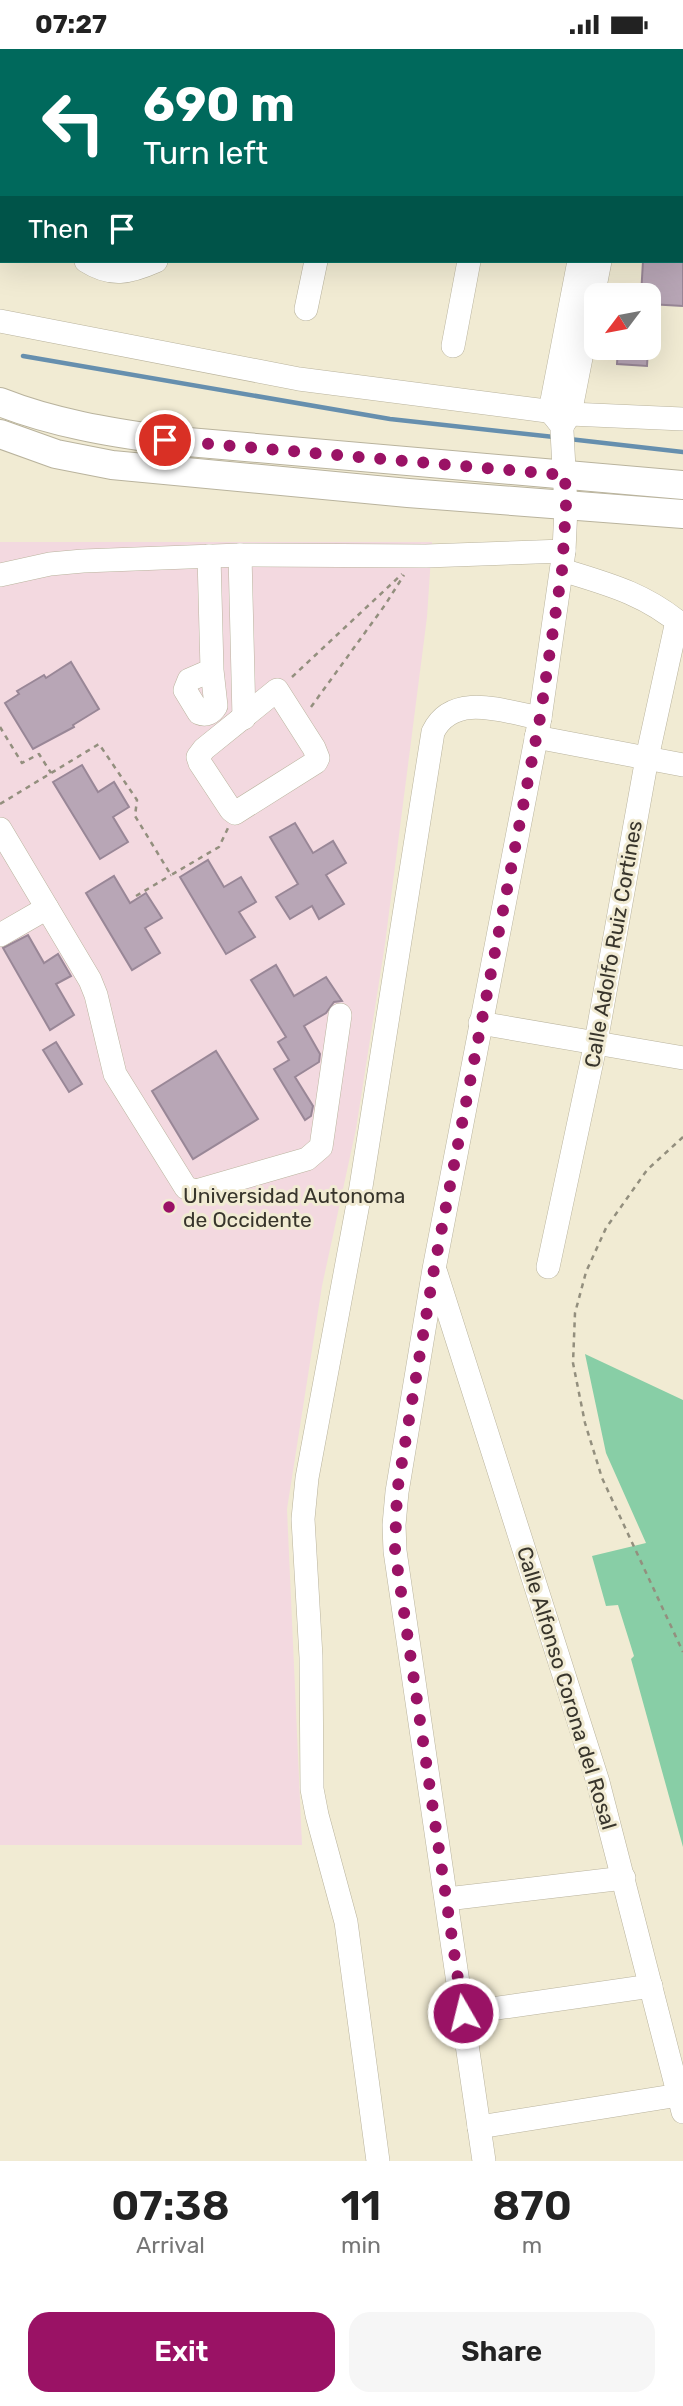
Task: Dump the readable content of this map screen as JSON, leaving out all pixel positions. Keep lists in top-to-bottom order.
{
  "streets": {
    "street": ["Calle Adolfo Ruiz Cortines", "Calle Alfonso Corona del Rosal"]
  },
  "places": ["Universidad Autonoma de Occidente"],
  "north": "bottom left",
  "page": {
    "status": "07:27",
    "turn": ["690 m", "Turn left"],
    "then": "Then",
    "eta": [
      "07:38",
      "Arrival",
      "11",
      "min",
      "870",
      "m"
    ],
    "buttons": ["Exit", "Share"]
  }
}
